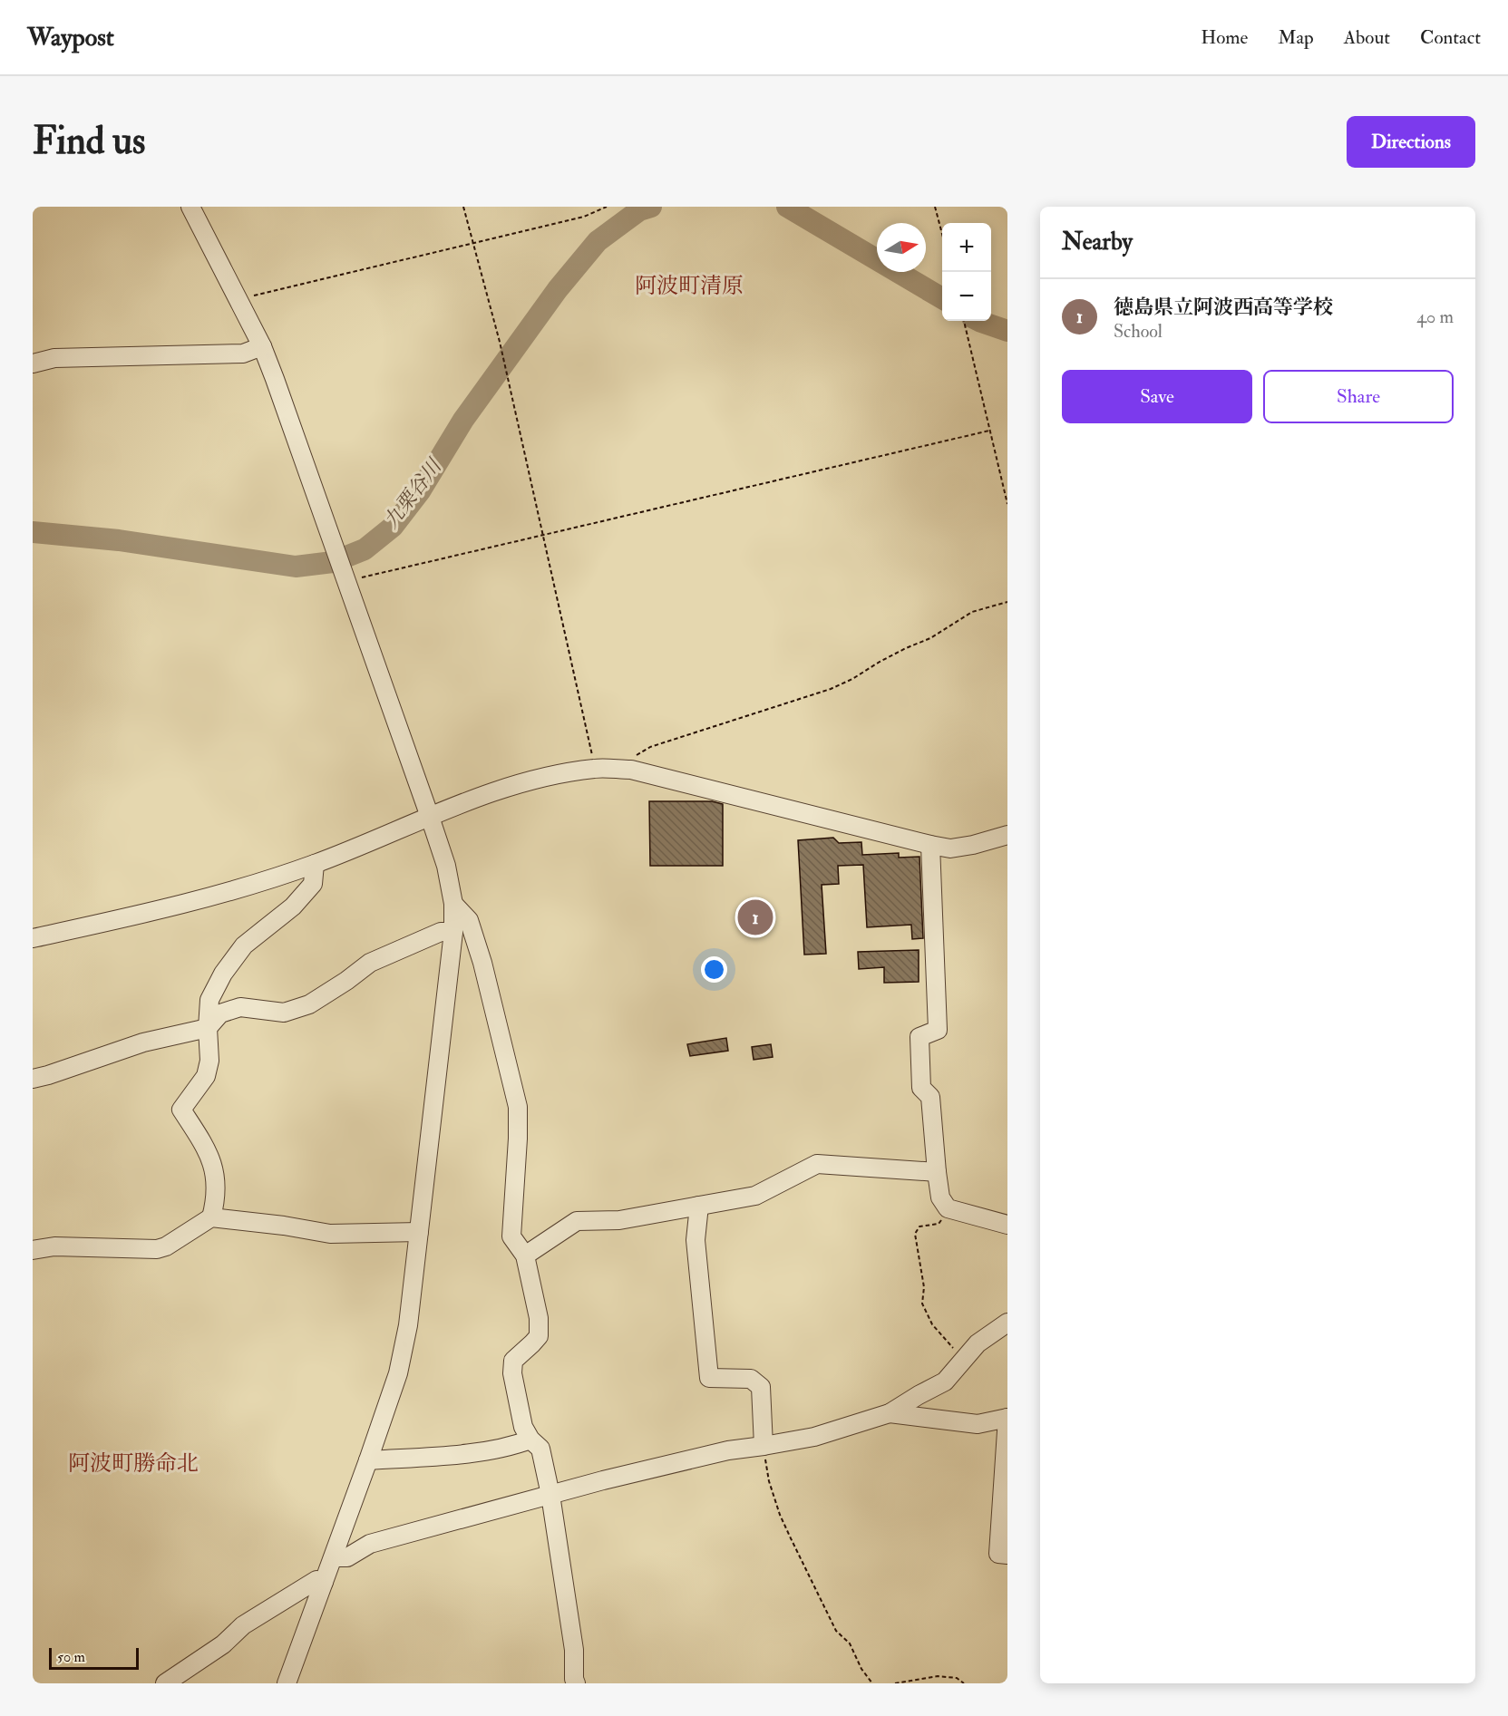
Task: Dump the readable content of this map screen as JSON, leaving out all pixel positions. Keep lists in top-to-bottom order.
{
  "districts": ["阿波町清原", "阿波町勝命北"],
  "water": ["九栗谷川"],
  "scale_bar": "50 m",
  "north": "right",
  "page": {
    "header": "Waypost",
    "nav": [
      "Home",
      "Map",
      "About",
      "Contact"
    ],
    "buttons": [
      "Directions",
      ["Save", "Share"]
    ],
    "title": "Find us",
    "heading": "Nearby",
    "map_buttons": ["+", "−"],
    "list": [
      {
        "mark": "1",
        "name": "徳島県立阿波西高等学校",
        "note": "School",
        "value": "40 m"
      }
    ],
    "pins": "1",
    "scale": "50 m"
  }
}
